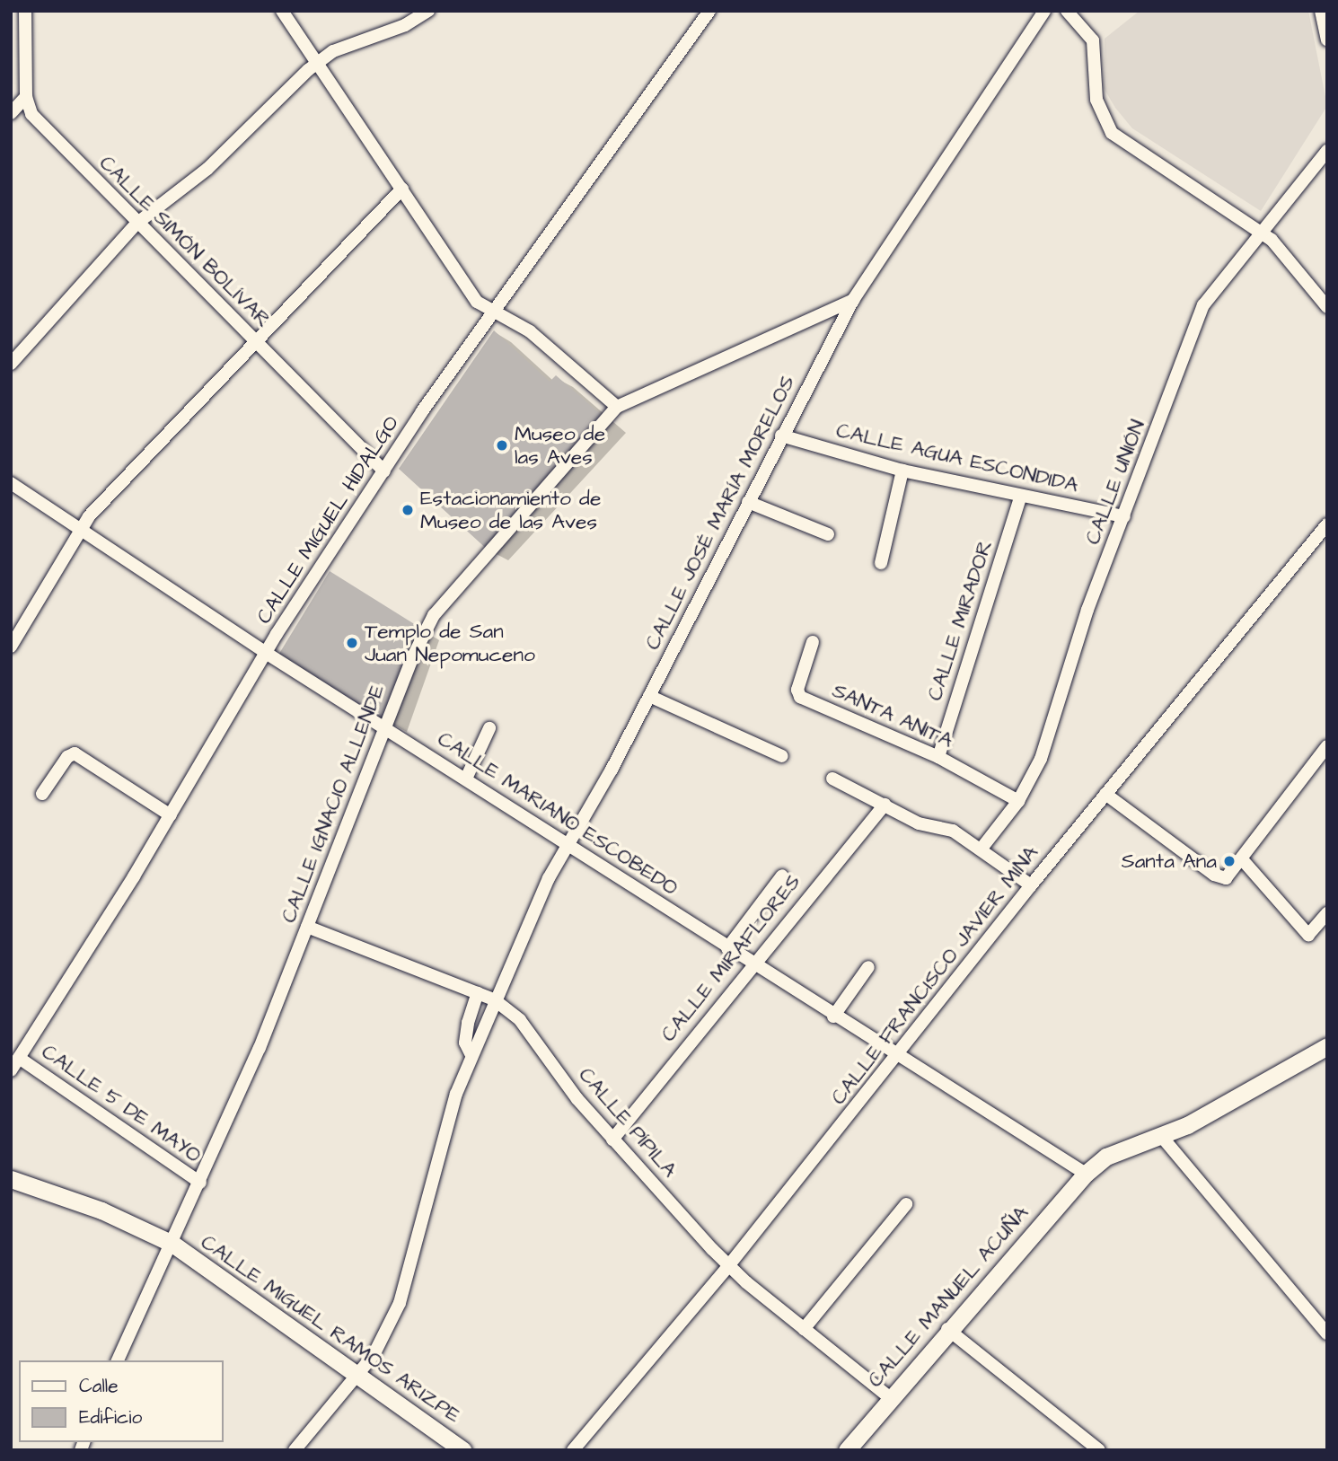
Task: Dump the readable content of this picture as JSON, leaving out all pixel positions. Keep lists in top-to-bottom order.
{
  "streets": {
    "main road": ["CALLE MANUEL ACUÑA", "CALLE MIGUEL RAMOS ARIZPE"],
    "street": [
      "CALLE SIMÓN BOLÍVAR",
      "CALLE AGUA ESCONDIDA",
      "CALLE UNIÓN",
      "CALLE JOSÉ MARÍA MORELOS",
      "CALLE MIGUEL HIDALGO",
      "CALLE MIRADOR",
      "SANTA ANITA",
      "CALLE IGNACIO ALLENDE",
      "CALLE MARIANO ESCOBEDO",
      "CALLE MIRAFLORES",
      "CALLE FRANCISCO JAVIER MINA",
      "CALLE 5 DE MAYO",
      "CALLE PÍPILA"
    ]
  },
  "crossings": [
    ["CALLE SIMÓN BOLÍVAR", "CALLE MIGUEL HIDALGO"],
    ["CALLE AGUA ESCONDIDA", "CALLE UNIÓN"],
    ["CALLE AGUA ESCONDIDA", "CALLE JOSÉ MARÍA MORELOS"],
    ["CALLE AGUA ESCONDIDA", "CALLE MIRADOR"],
    ["CALLE UNIÓN", "SANTA ANITA"],
    ["CALLE JOSÉ MARÍA MORELOS", "CALLE IGNACIO ALLENDE"],
    ["CALLE JOSÉ MARÍA MORELOS", "CALLE MARIANO ESCOBEDO"],
    ["CALLE JOSÉ MARÍA MORELOS", "CALLE PÍPILA"],
    ["CALLE JOSÉ MARÍA MORELOS", "CALLE MIGUEL RAMOS ARIZPE"],
    ["CALLE MIGUEL HIDALGO", "CALLE MARIANO ESCOBEDO"],
    ["CALLE MIGUEL HIDALGO", "CALLE 5 DE MAYO"],
    ["CALLE MIRADOR", "SANTA ANITA"],
    ["CALLE IGNACIO ALLENDE", "CALLE MARIANO ESCOBEDO"],
    ["CALLE IGNACIO ALLENDE", "CALLE 5 DE MAYO"],
    ["CALLE IGNACIO ALLENDE", "CALLE PÍPILA"],
    ["CALLE IGNACIO ALLENDE", "CALLE MIGUEL RAMOS ARIZPE"],
    ["CALLE MARIANO ESCOBEDO", "CALLE MIRAFLORES"],
    ["CALLE MARIANO ESCOBEDO", "CALLE FRANCISCO JAVIER MINA"],
    ["CALLE MARIANO ESCOBEDO", "CALLE MANUEL ACUÑA"],
    ["CALLE MIRAFLORES", "CALLE PÍPILA"],
    ["CALLE FRANCISCO JAVIER MINA", "CALLE PÍPILA"],
    ["CALLE PÍPILA", "CALLE MANUEL ACUÑA"]
  ],
  "places": [
    "Museo de las Aves",
    "Estacionamiento de Museo de las Aves",
    "Templo de San Juan Nepomuceno",
    "Santa Ana"
  ],
  "legend": ["Calle", "Edificio"]
}
